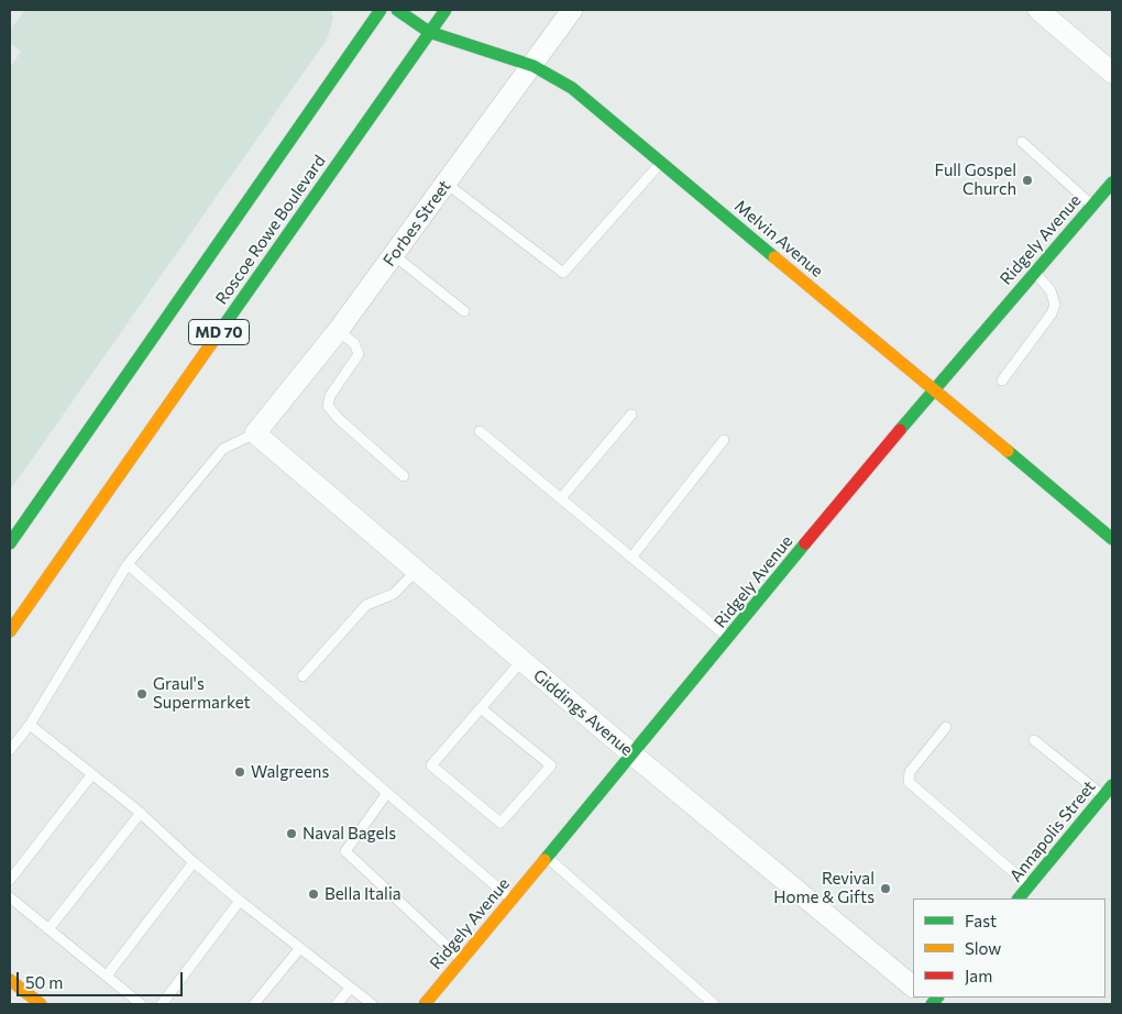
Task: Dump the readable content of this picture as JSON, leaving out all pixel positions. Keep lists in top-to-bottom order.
{
  "streets": {
    "main road": [
      "Roscoe Rowe Boulevard",
      "Melvin Avenue",
      "Ridgely Avenue",
      "MD 70",
      "Annapolis Street"
    ],
    "street": ["Forbes Street", "Giddings Avenue"]
  },
  "crossings": [
    ["Forbes Street", "Melvin Avenue"],
    ["Forbes Street", "Giddings Avenue"],
    ["Roscoe Rowe Boulevard", "Melvin Avenue"],
    ["Melvin Avenue", "Ridgely Avenue"],
    ["Ridgely Avenue", "Giddings Avenue"]
  ],
  "places": [
    "Full Gospel Church",
    "Graul's Supermarket",
    "Walgreens",
    "Naval Bagels",
    "Revival Home & Gifts",
    "Bella Italia"
  ],
  "legend": ["Fast", "Slow", "Jam"],
  "scale_bar": "50 m"
}
